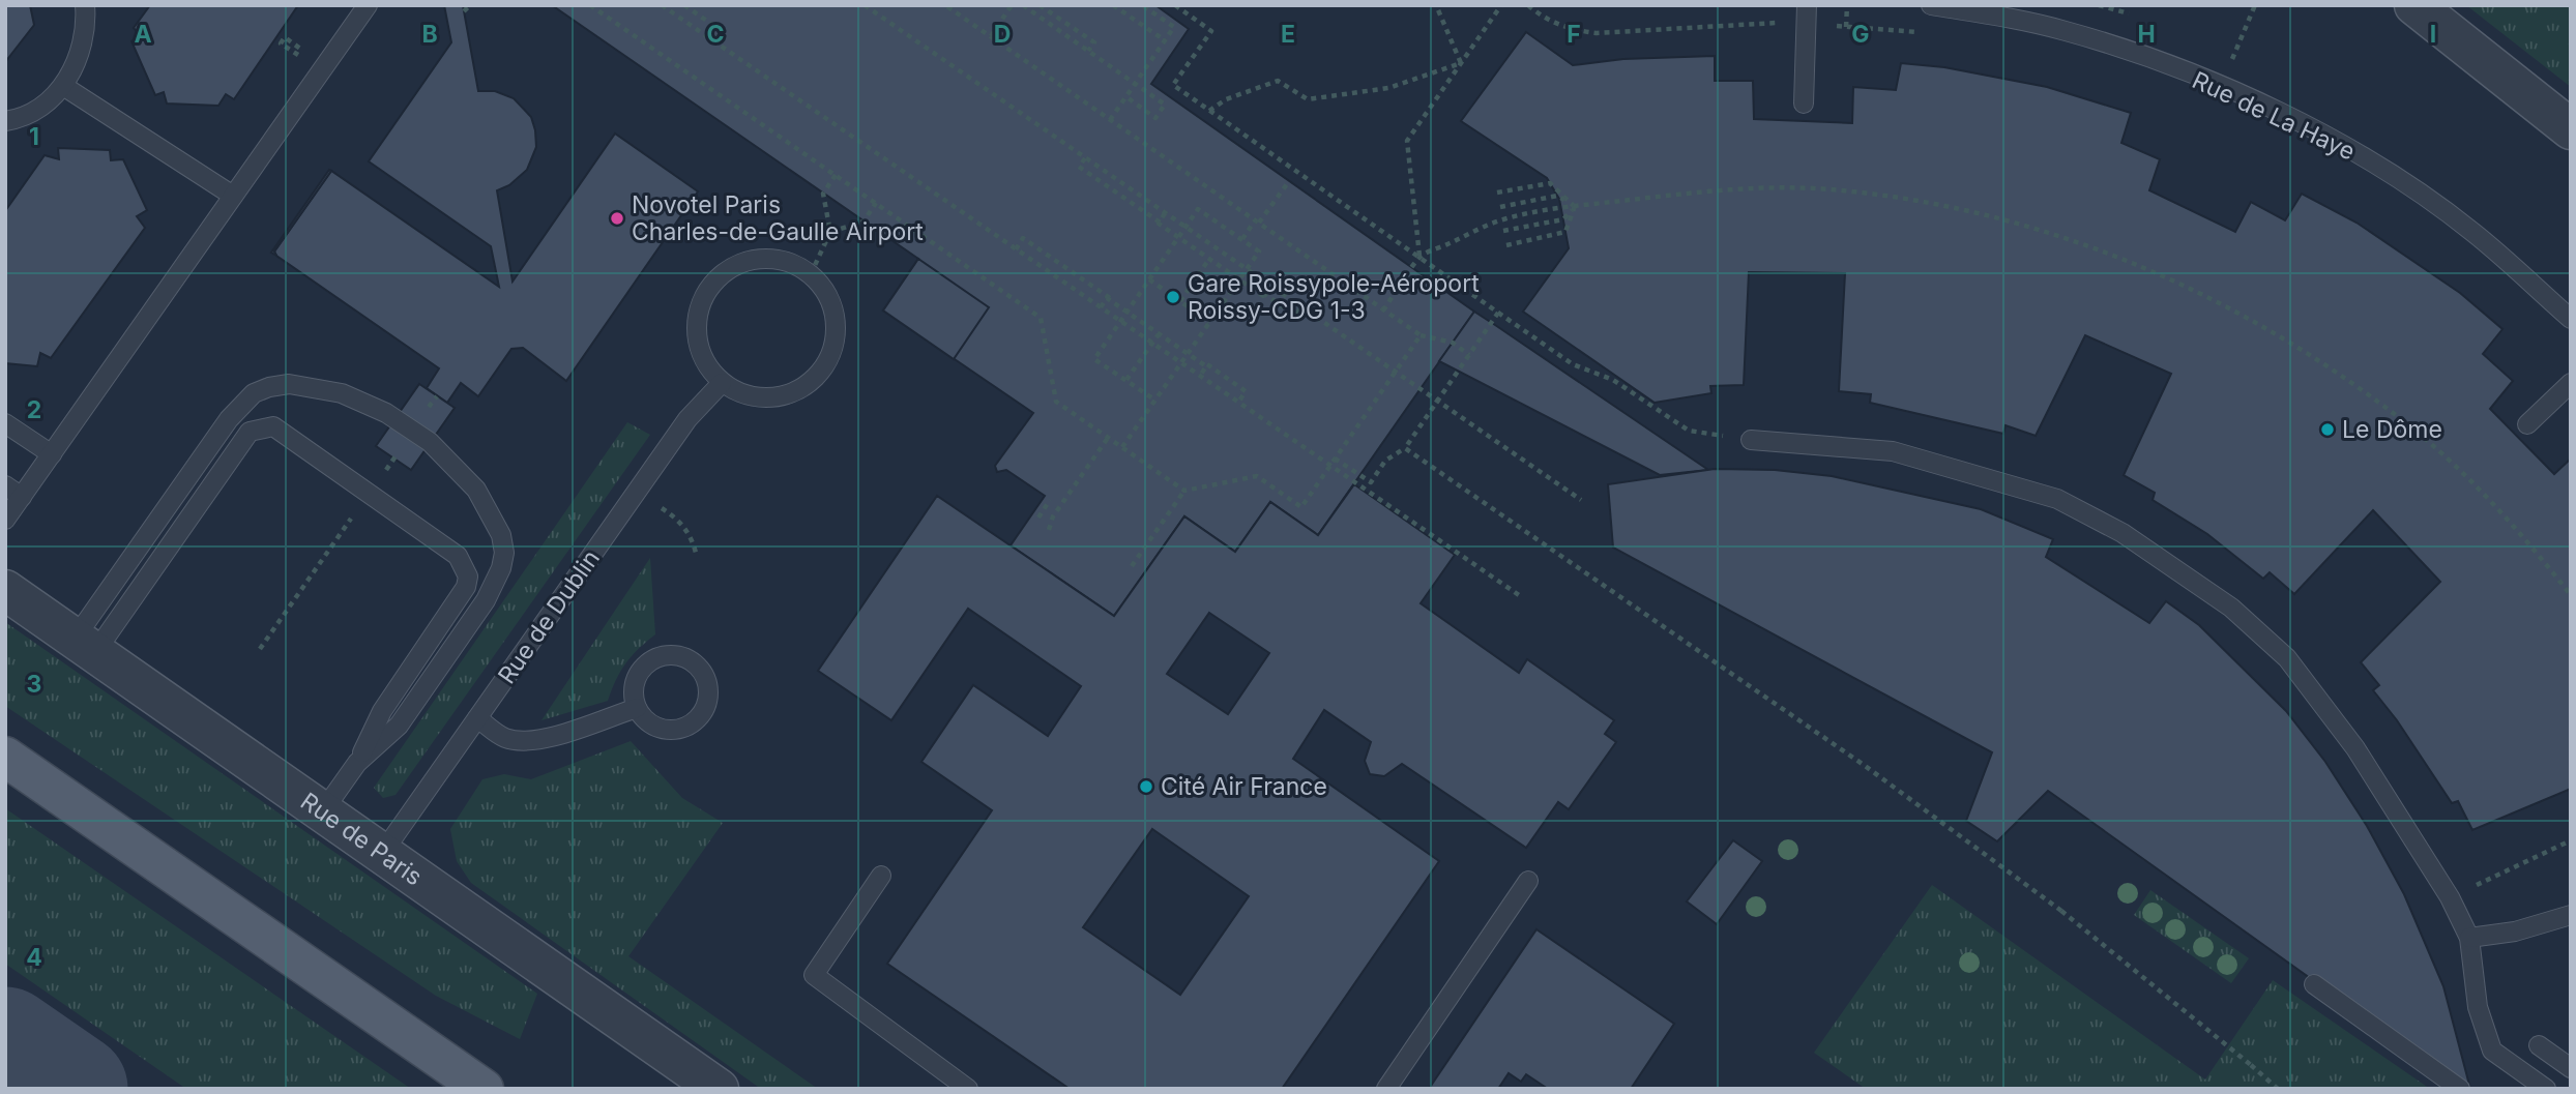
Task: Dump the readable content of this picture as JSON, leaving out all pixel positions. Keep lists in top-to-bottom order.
{
  "streets": {
    "street": ["Rue de Paris"],
    "lane": ["Rue de La Haye", "Rue de Dublin"]
  },
  "crossings": [
    ["Rue de Dublin", "Rue de Paris"]
  ],
  "places": [
    "Novotel Paris Charles-de-Gaulle Airport",
    "Gare Roissypole-Aéroport Roissy-CDG 1-3",
    "Le Dôme",
    "Cité Air France"
  ],
  "grid": {
    "columns": [
      "A",
      "B",
      "C",
      "D",
      "E",
      "F",
      "G",
      "H",
      "I"
    ],
    "rows": [
      "1",
      "2",
      "3",
      "4"
    ]
  }
}
